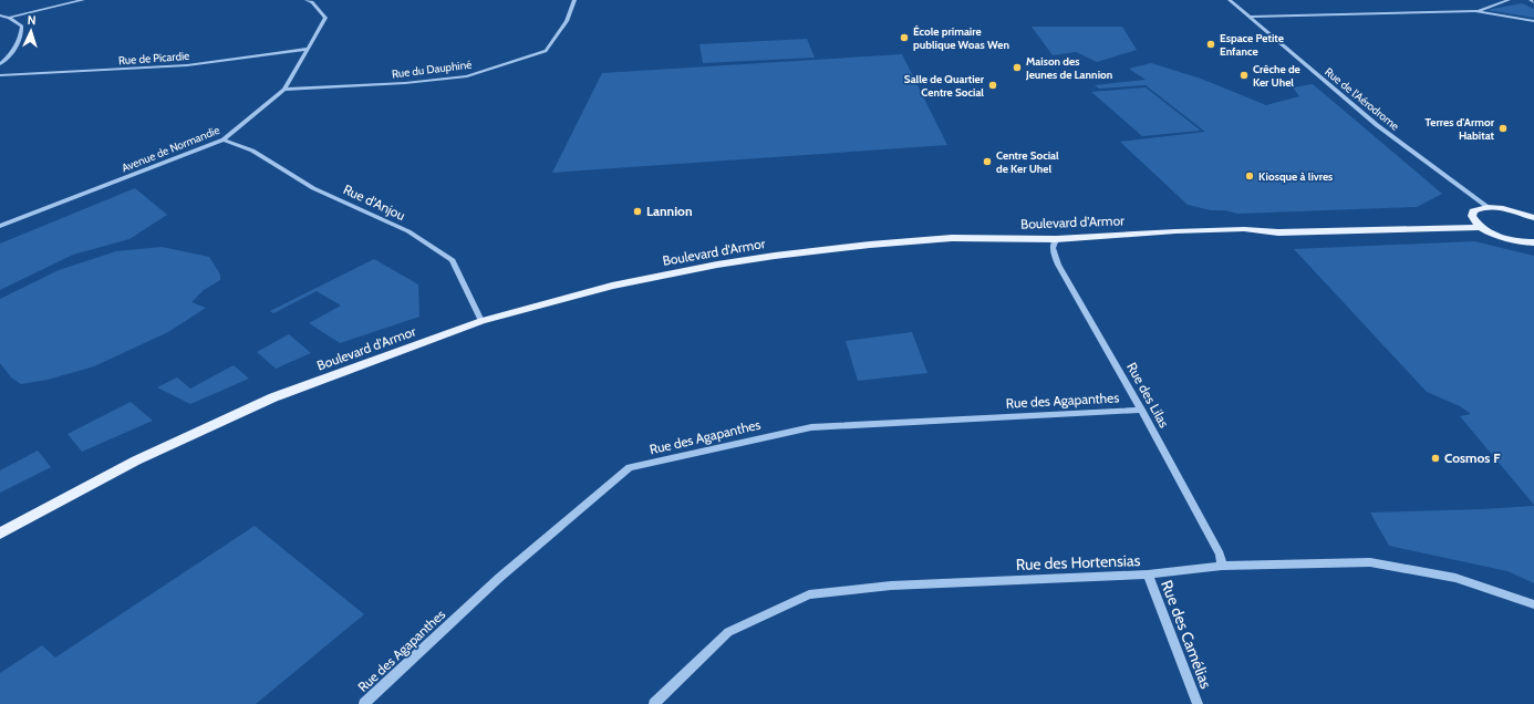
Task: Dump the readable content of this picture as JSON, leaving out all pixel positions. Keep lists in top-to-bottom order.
{
  "streets": {
    "main road": ["Boulevard d'Armor"],
    "street": [
      "Rue de Picardie",
      "Rue du Dauphiné",
      "Rue de l'Aérodrome",
      "Avenue de Normandie",
      "Rue d'Anjou",
      "Rue des Lilas",
      "Rue des Agapanthes",
      "Rue des Hortensias",
      "Rue des Camélias"
    ]
  },
  "crossings": [
    ["Rue de Picardie", "Avenue de Normandie"],
    ["Rue du Dauphiné", "Avenue de Normandie"],
    ["Avenue de Normandie", "Rue d'Anjou"],
    ["Rue d'Anjou", "Boulevard d'Armor"],
    ["Boulevard d'Armor", "Rue des Lilas"],
    ["Rue des Lilas", "Rue des Agapanthes"],
    ["Rue des Lilas", "Rue des Hortensias"],
    ["Rue des Hortensias", "Rue des Camélias"]
  ],
  "places": [
    "École primaire publique Woas Wen",
    "Espace Petite Enfance",
    "Maison des Jeunes de Lannion",
    "Crêche de Ker Uhel",
    "Salle de Quartier Centre Social",
    "Terres d'Armor Habitat",
    "Centre Social de Ker Uhel",
    "Kiosque à livres",
    "Lannion",
    "Cosmos F"
  ],
  "north": "top"
}
